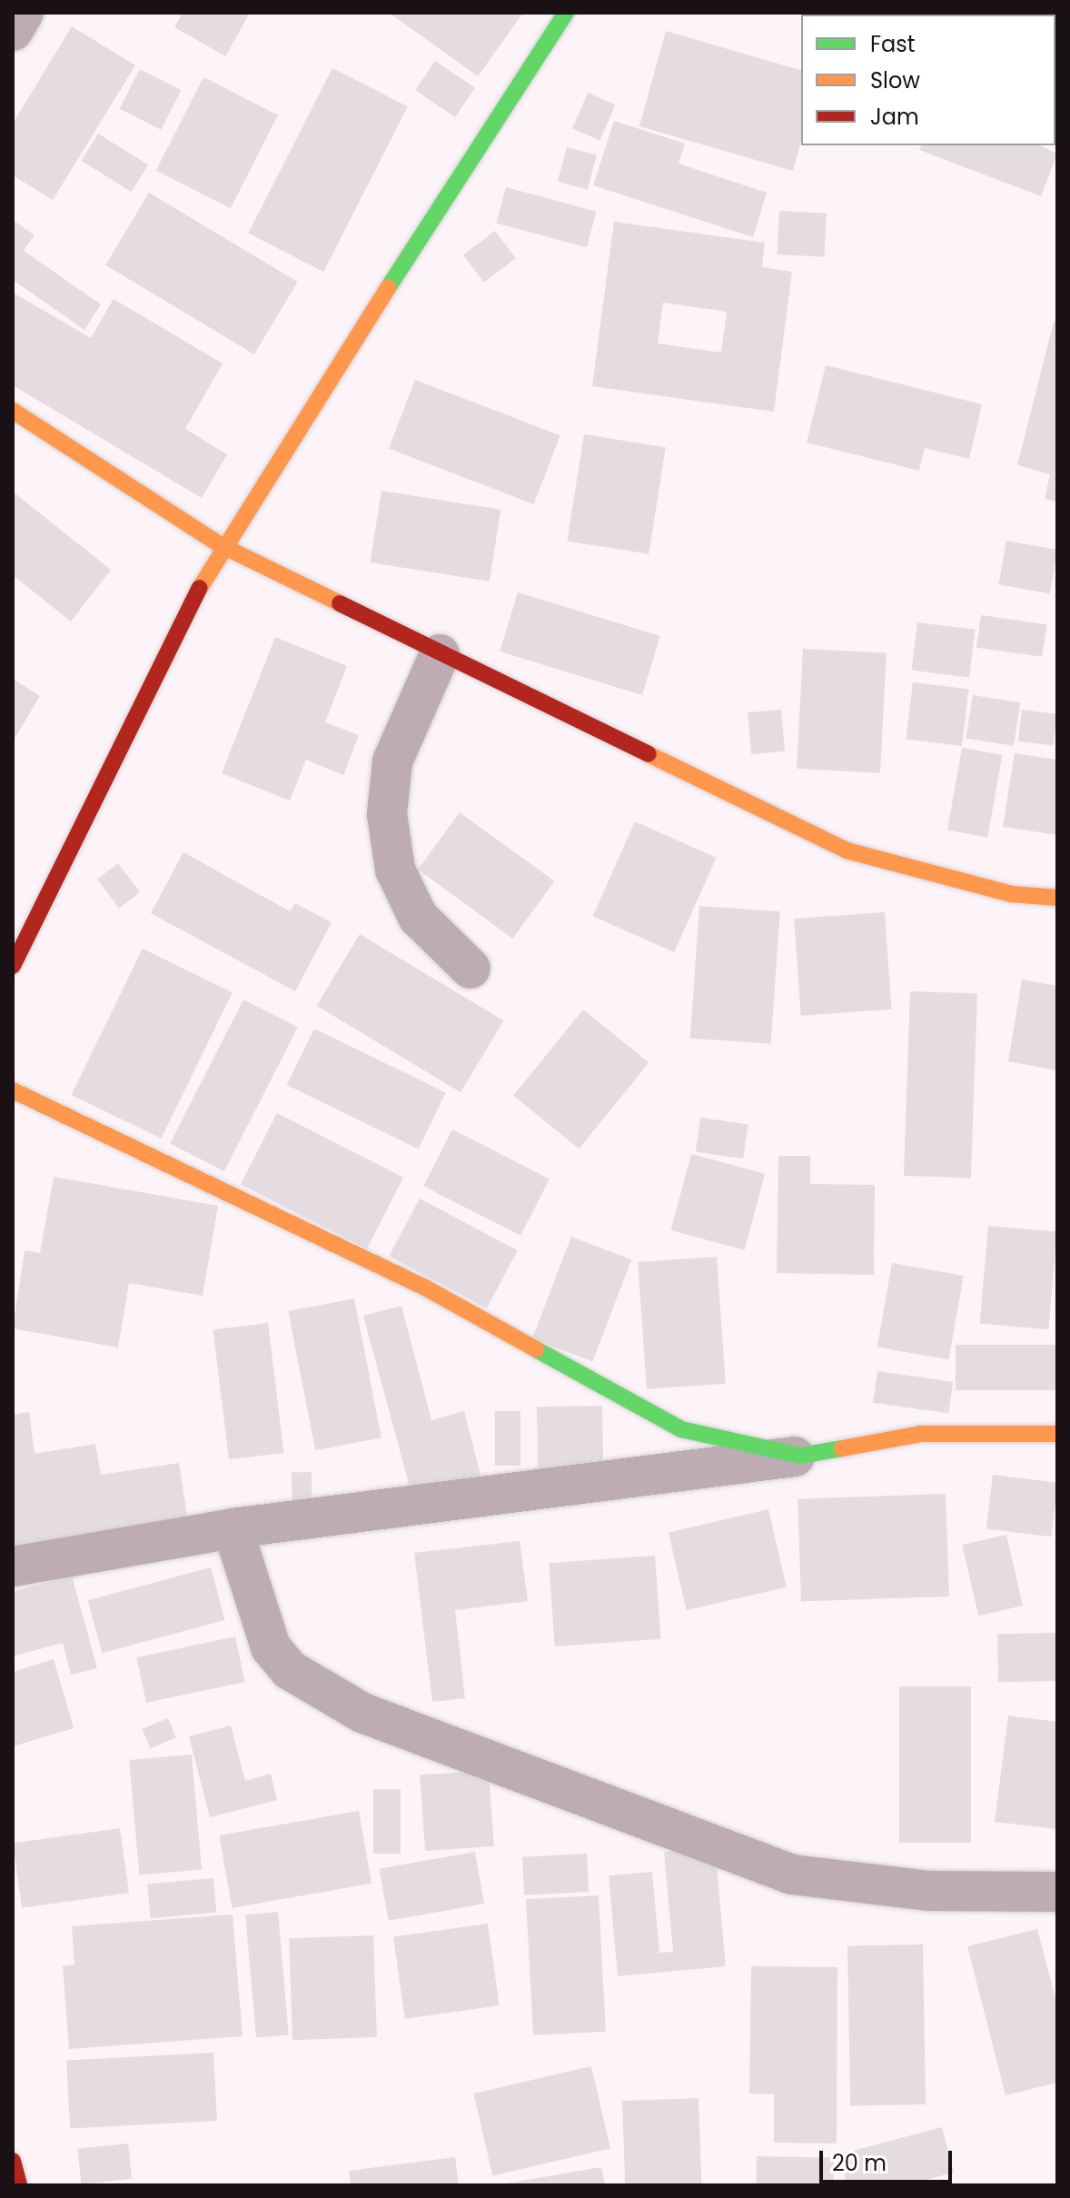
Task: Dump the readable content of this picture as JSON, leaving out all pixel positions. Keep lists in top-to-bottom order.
{
  "legend": ["Fast", "Slow", "Jam"],
  "scale_bar": "20 m"
}
